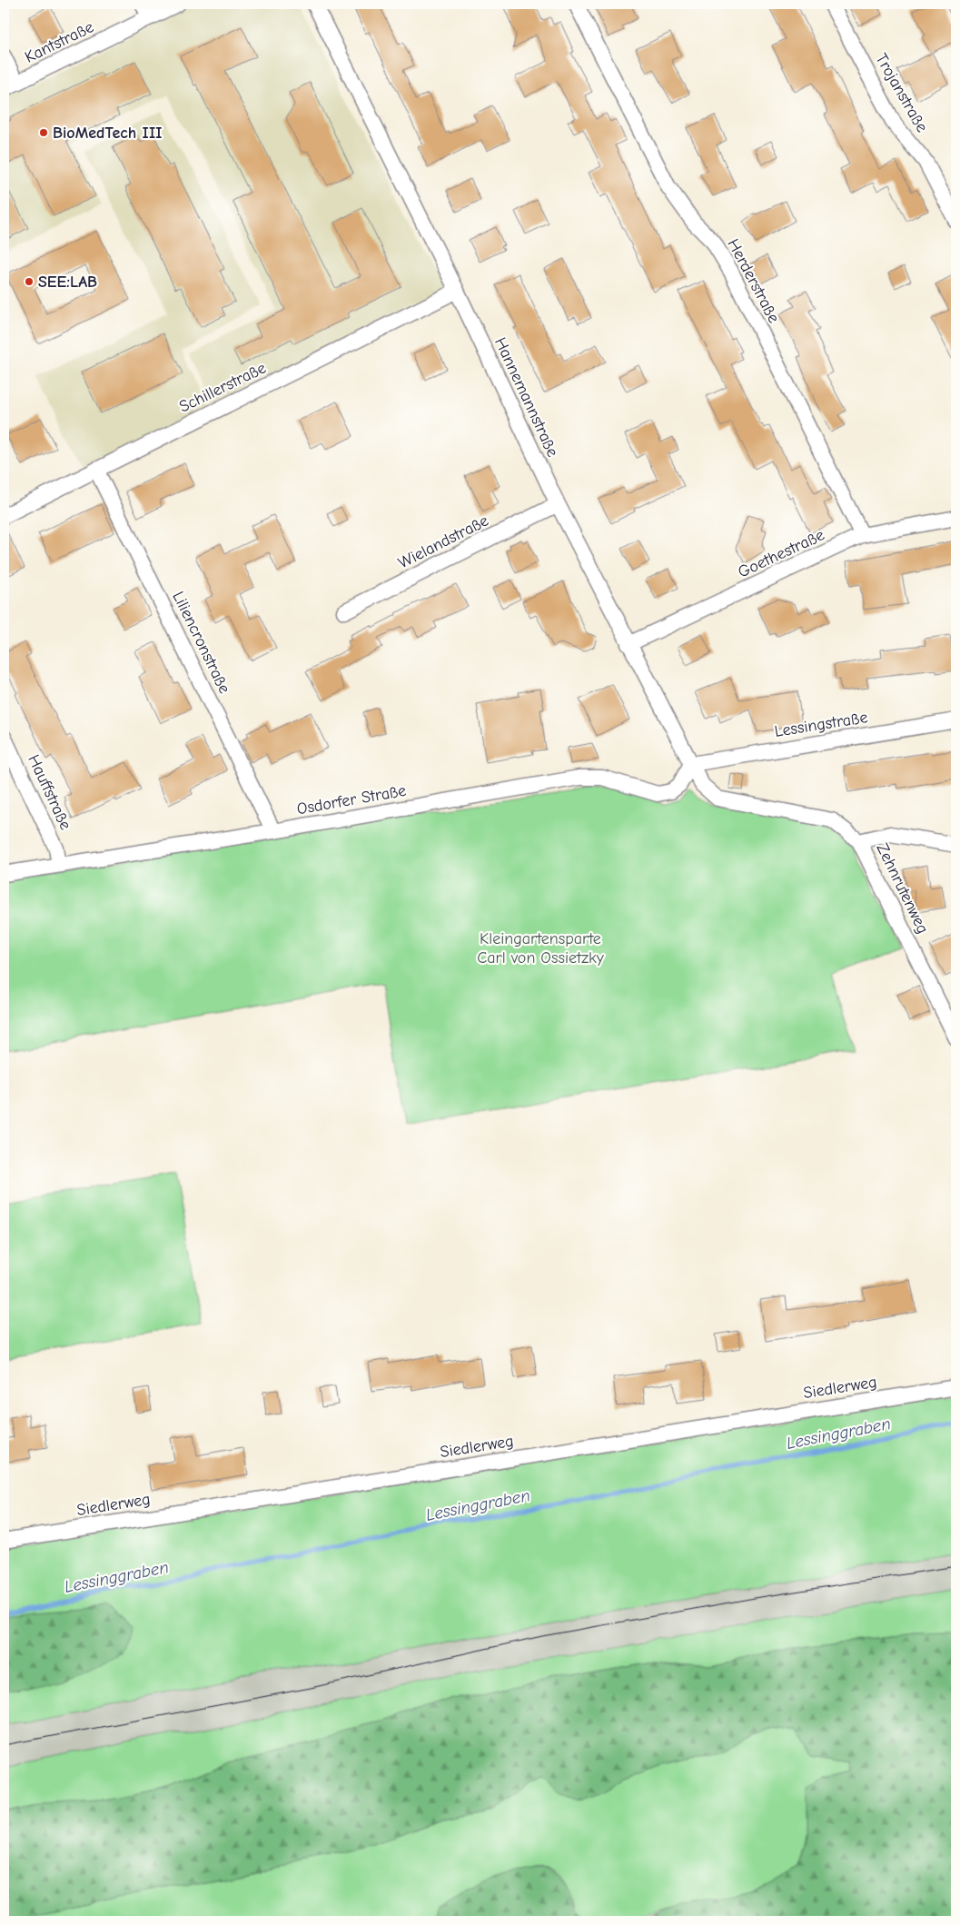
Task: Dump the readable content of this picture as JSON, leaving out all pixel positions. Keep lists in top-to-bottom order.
{
  "streets": {
    "street": [
      "Kantstraße",
      "Trojanstraße",
      "Herderstraße",
      "Schillerstraße",
      "Hannemannstraße",
      "Wielandstraße",
      "Goethestraße",
      "Liliencronstraße",
      "Lessingstraße",
      "Hauffstraße",
      "Osdorfer Straße",
      "Zehnrutenweg",
      "Siedlerweg"
    ]
  },
  "crossings": [
    ["Herderstraße", "Goethestraße"],
    ["Schillerstraße", "Hannemannstraße"],
    ["Schillerstraße", "Liliencronstraße"],
    ["Hannemannstraße", "Wielandstraße"],
    ["Hannemannstraße", "Goethestraße"],
    ["Hannemannstraße", "Lessingstraße"],
    ["Hannemannstraße", "Osdorfer Straße"],
    ["Hannemannstraße", "Zehnrutenweg"],
    ["Liliencronstraße", "Osdorfer Straße"],
    ["Lessingstraße", "Osdorfer Straße"],
    ["Hauffstraße", "Osdorfer Straße"]
  ],
  "water": ["Lessinggraben"],
  "parks": ["Kleingartensparte Carl von Ossietzky"],
  "places": ["BioMedTech III", "SEE:LAB"]
}
